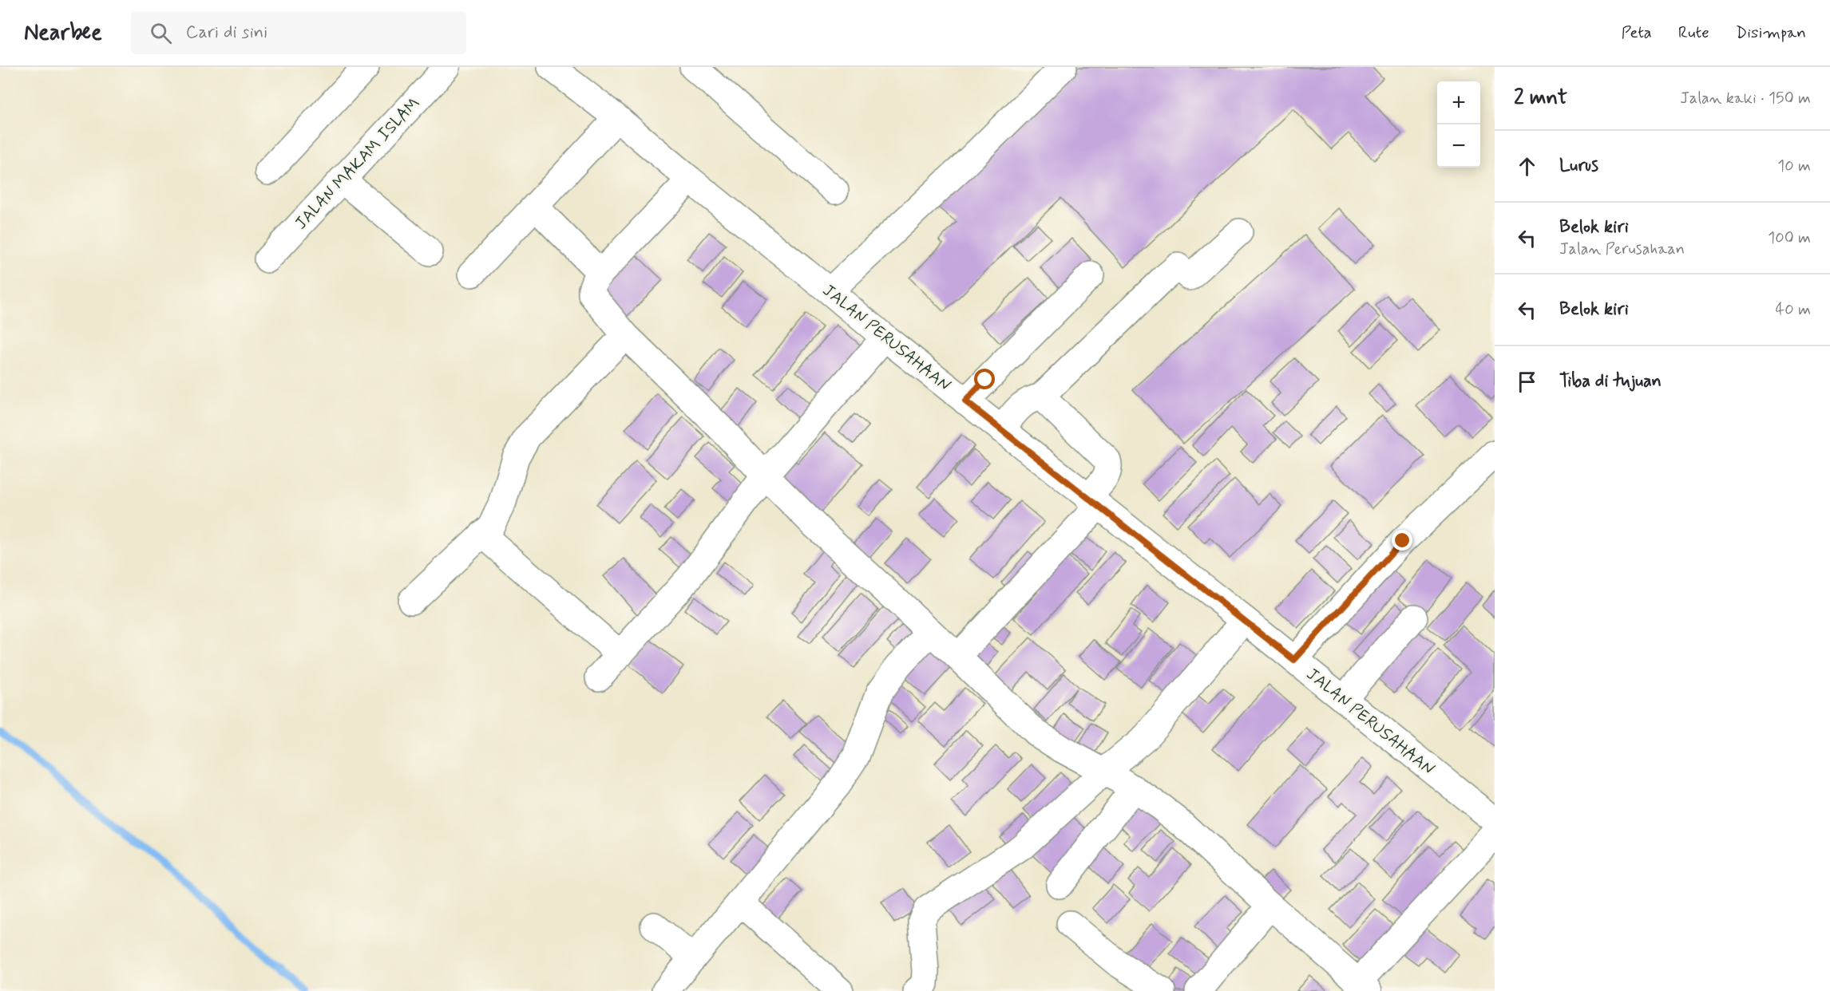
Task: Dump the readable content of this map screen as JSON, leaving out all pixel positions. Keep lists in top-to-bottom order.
{
  "streets": {
    "street": ["JALAN MAKAM ISLAM", "JALAN PERUSAHAAN"]
  },
  "page": {
    "header": "Nearbee",
    "search": "Cari di sini",
    "nav": ["Peta", "Rute", "Disimpan"],
    "heading": ["2 mnt", "Jalan kaki · 150 m"],
    "map_buttons": ["+", "−"],
    "list": [
      ["Lurus", "10 m"],
      ["Belok kiri", "Jalan Perusahaan", "100 m"],
      ["Belok kiri", "40 m"],
      "Tiba di tujuan"
    ]
  }
}
